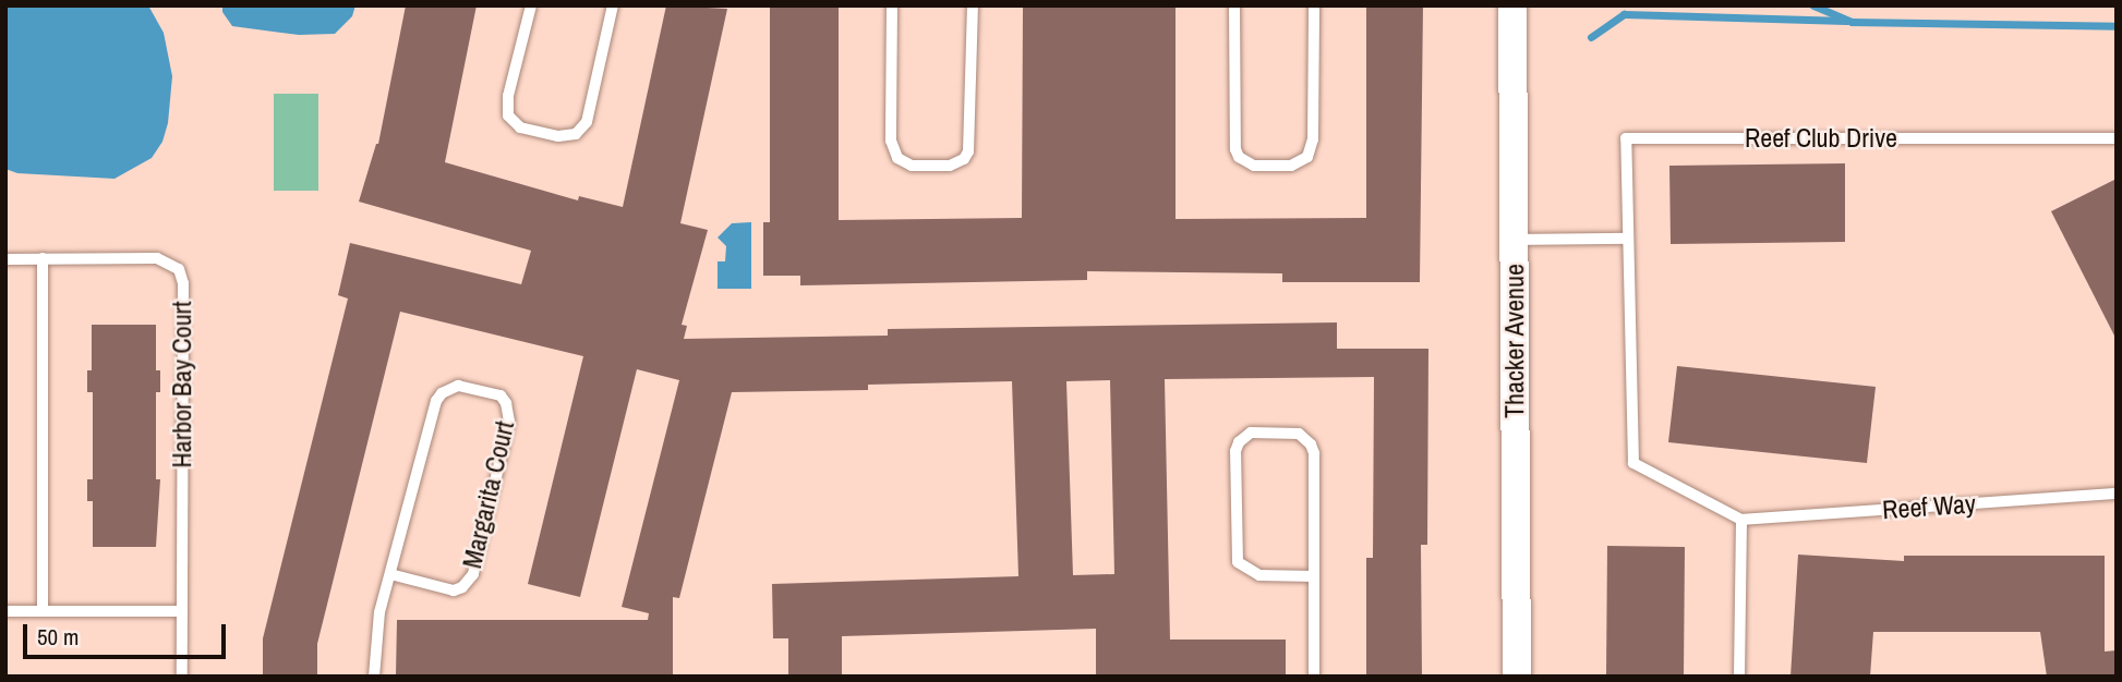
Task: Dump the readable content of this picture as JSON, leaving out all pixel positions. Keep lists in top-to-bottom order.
{
  "streets": {
    "street": ["Thacker Avenue"],
    "lane": [
      "Reef Club Drive",
      "Harbor Bay Court",
      "Margarita Court",
      "Reef Way"
    ]
  },
  "crossings": [
    ["Reef Club Drive", "Reef Way"]
  ],
  "scale_bar": "50 m"
}
